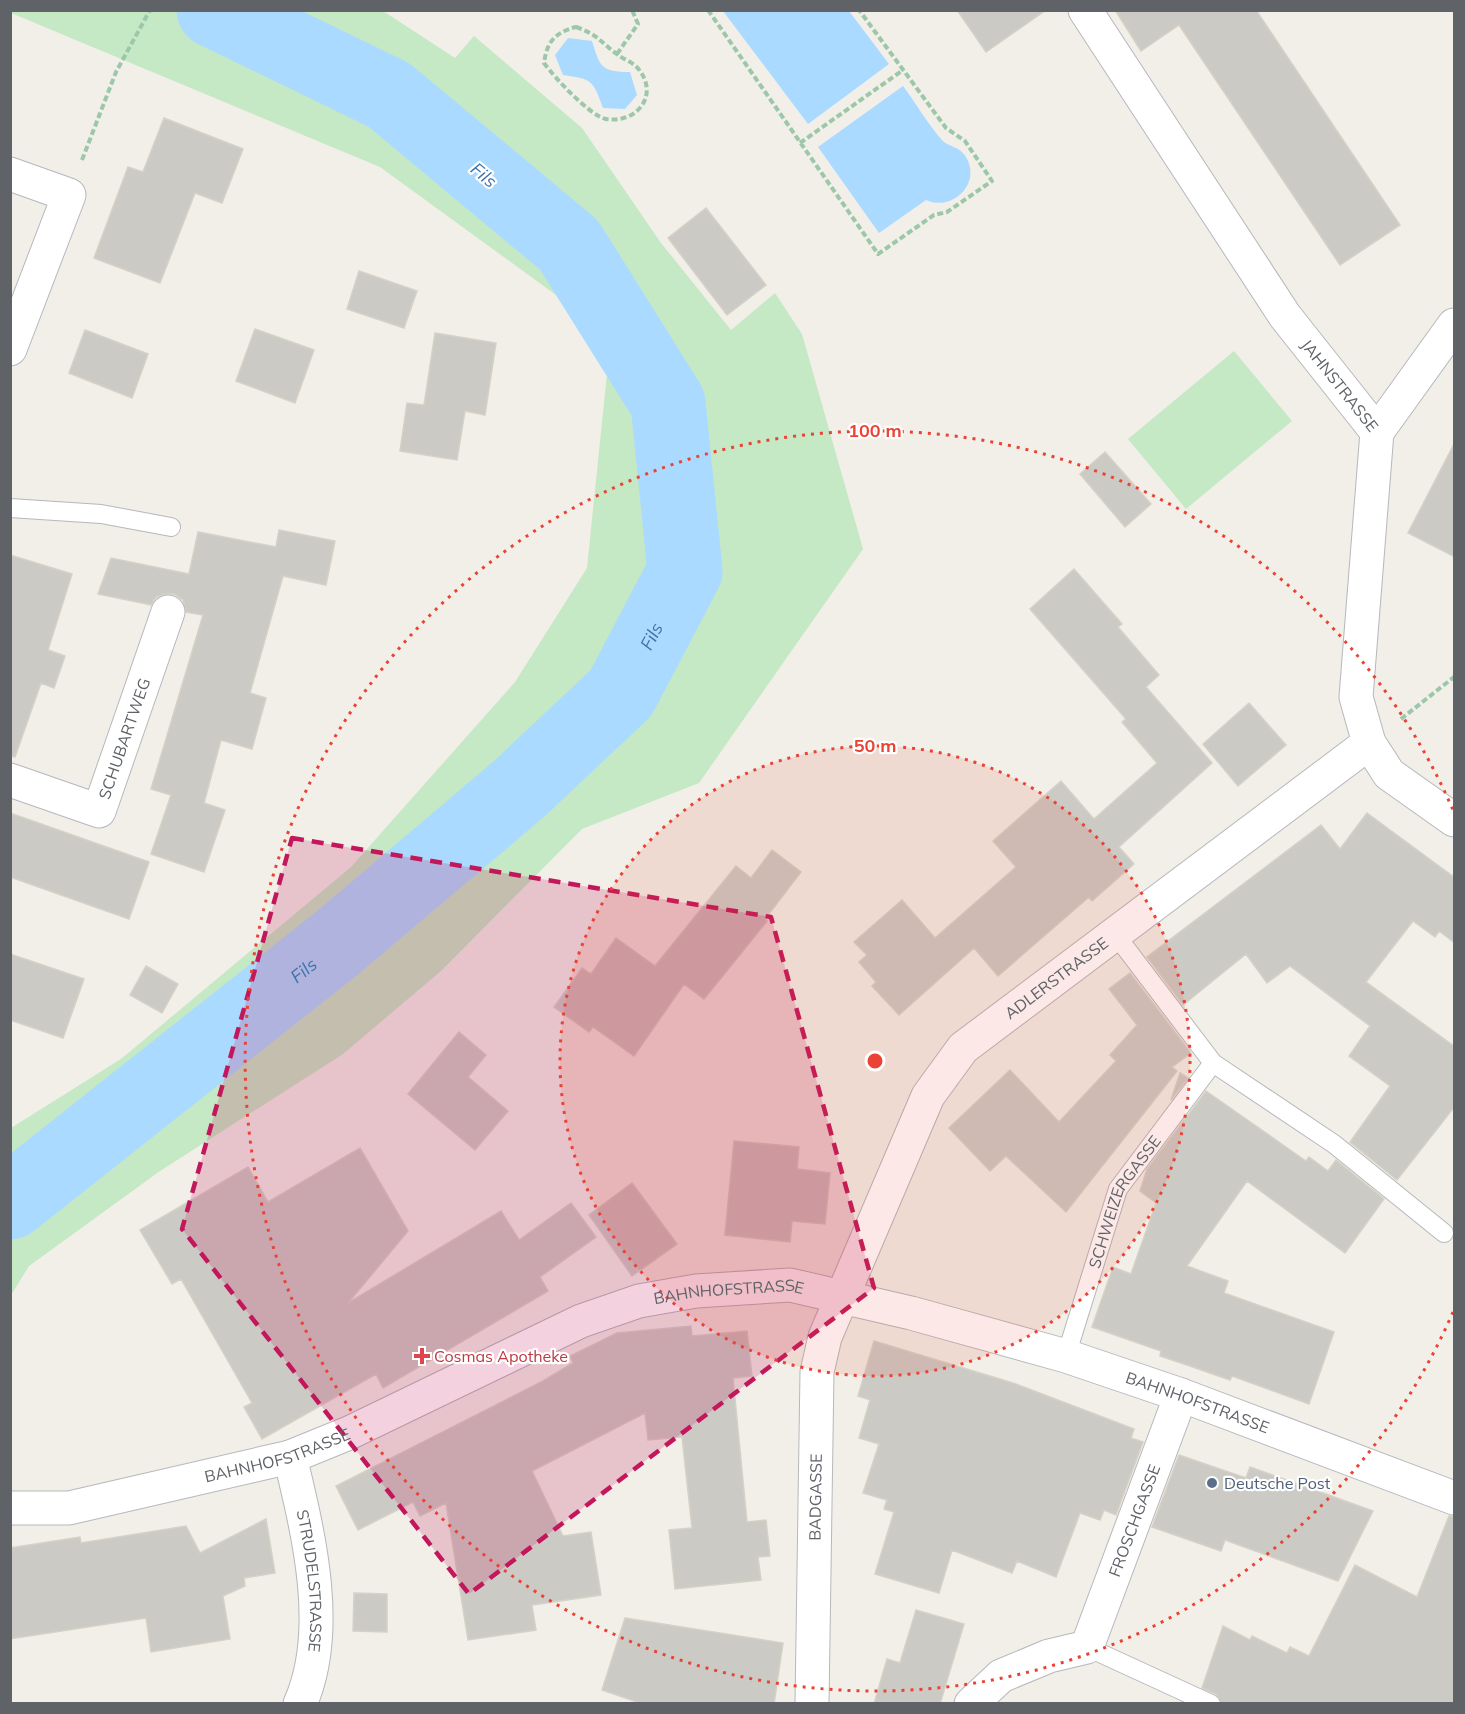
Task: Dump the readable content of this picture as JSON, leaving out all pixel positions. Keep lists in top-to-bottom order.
{
  "streets": {
    "street": [
      "JAHNSTRASSE",
      "SCHUBARTWEG",
      "ADLERSTRASSE",
      "BAHNHOFSTRASSE",
      "BADGASSE",
      "FROSCHGASSE",
      "STRUDELSTRASSE"
    ],
    "lane": ["SCHWEIZERGASSE"]
  },
  "crossings": [
    ["JAHNSTRASSE", "ADLERSTRASSE"],
    ["ADLERSTRASSE", "BAHNHOFSTRASSE"],
    ["ADLERSTRASSE", "BADGASSE"],
    ["SCHWEIZERGASSE", "BAHNHOFSTRASSE"],
    ["BAHNHOFSTRASSE", "BADGASSE"],
    ["BAHNHOFSTRASSE", "FROSCHGASSE"],
    ["BAHNHOFSTRASSE", "STRUDELSTRASSE"]
  ],
  "water": ["Fils"],
  "places": {
    "health": ["Cosmas Apotheke"],
    "other": ["Deutsche Post"]
  },
  "rings": ["100 m", "50 m"]
}
